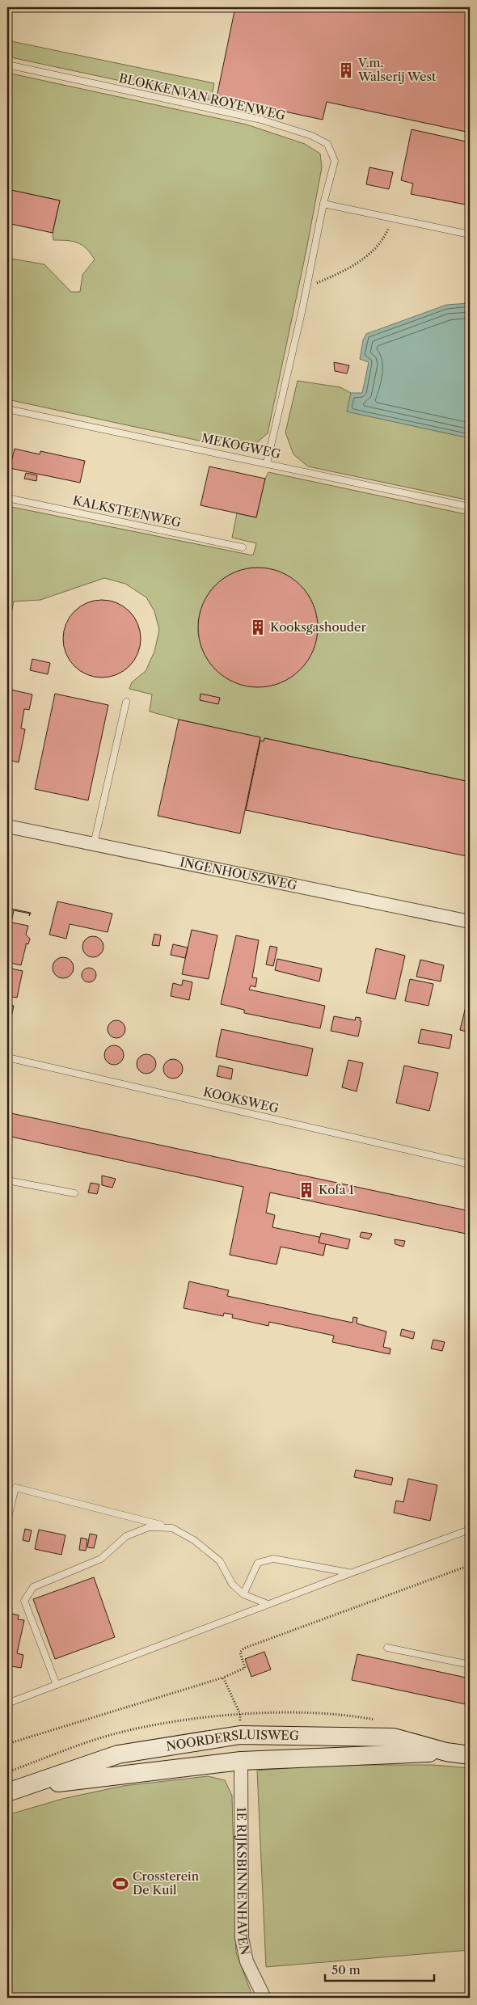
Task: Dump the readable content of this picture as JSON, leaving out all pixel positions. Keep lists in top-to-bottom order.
{
  "streets": {
    "street": ["INGENHOUSZWEG", "NOORDERSLUISWEG", "1E RIJKSBINNENHAVEN"],
    "lane": [
      "BLOKKENVAN ROYENWEG",
      "MEKOGWEG",
      "KALKSTEENWEG",
      "KOOKSWEG"
    ]
  },
  "crossings": [
    ["BLOKKENVAN ROYENWEG", "MEKOGWEG"],
    ["NOORDERSLUISWEG", "1E RIJKSBINNENHAVEN"]
  ],
  "places": {
    "building": ["V.m. Walserij West", "Kooksgashouder", "Kofa 1"],
    "sports": ["Crossterein De Kuil"]
  },
  "scale_bar": "50 m"
}
